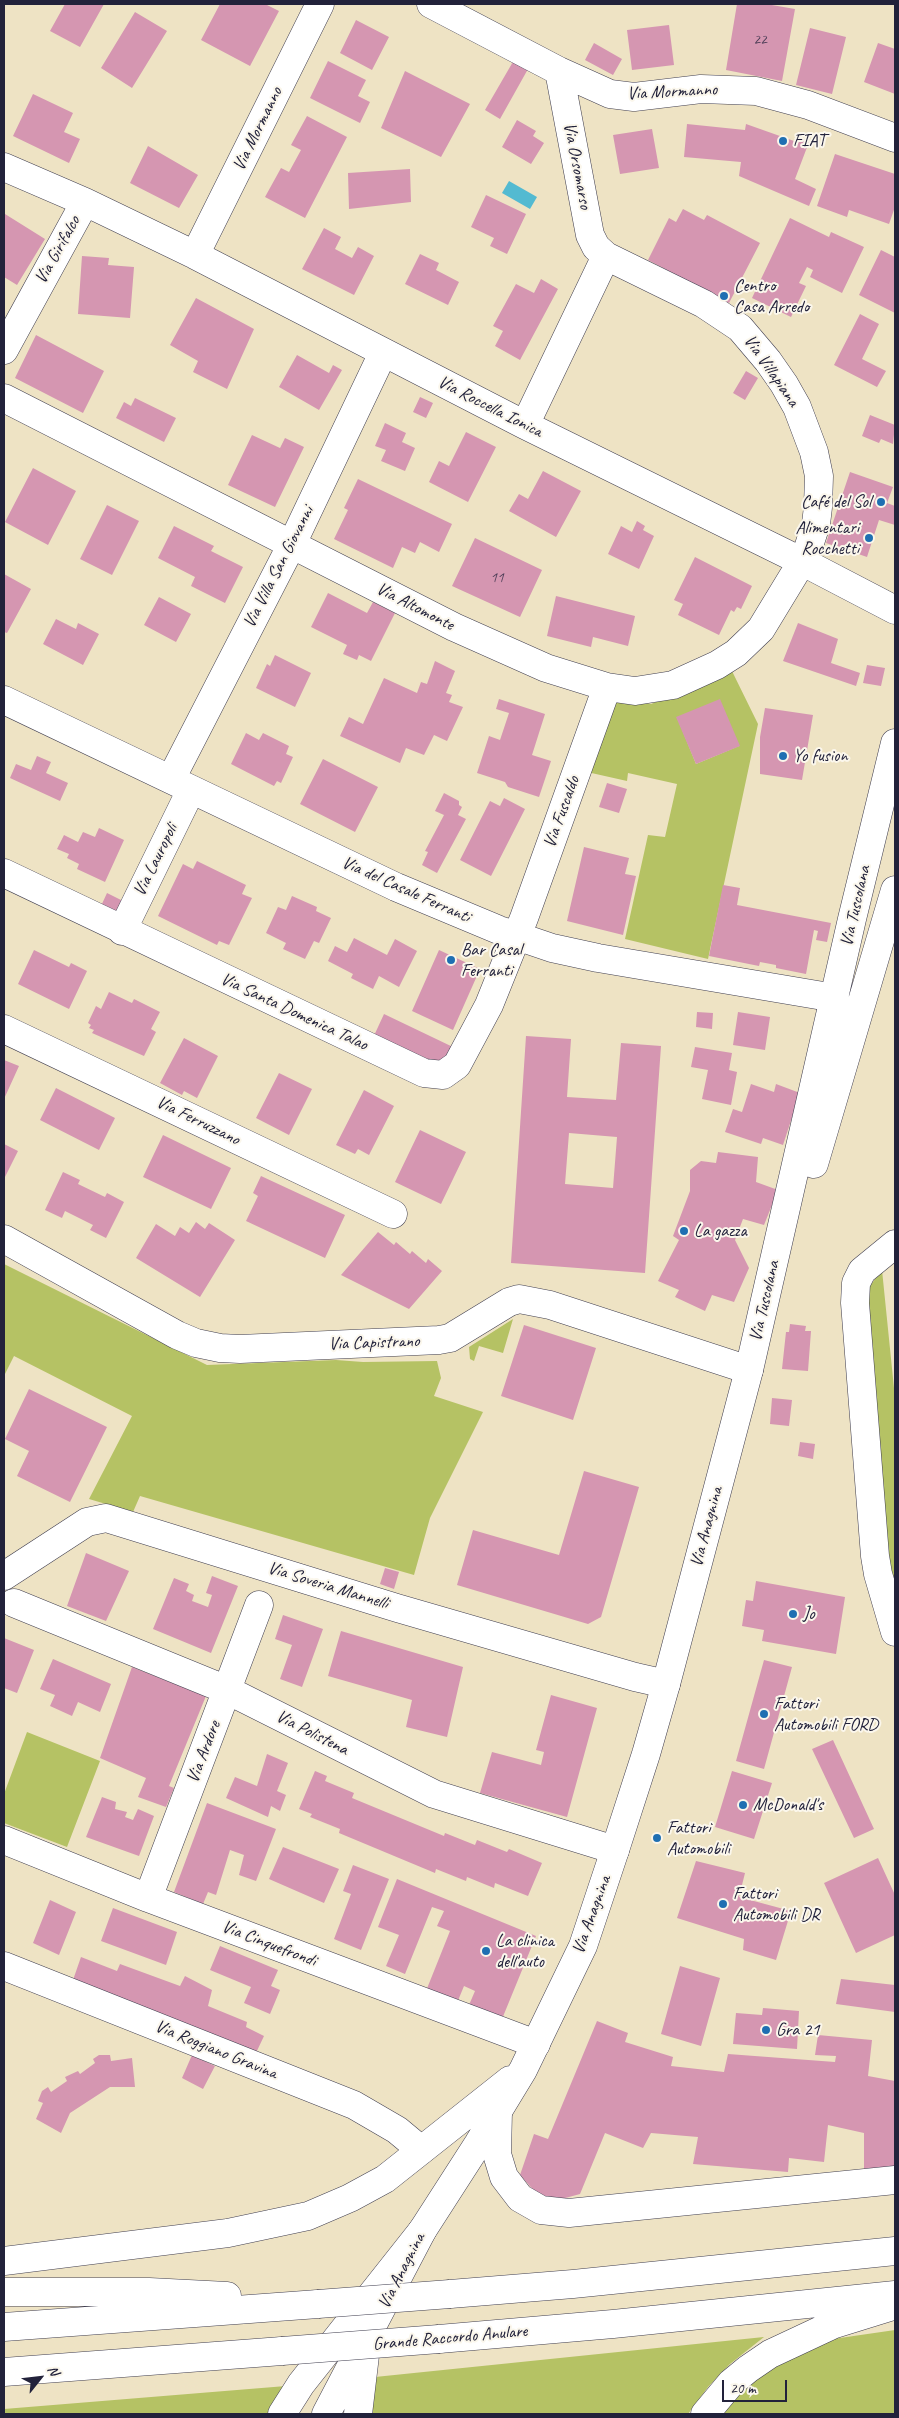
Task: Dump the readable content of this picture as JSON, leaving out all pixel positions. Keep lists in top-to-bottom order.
{
  "streets": {
    "main road": [
      "Via Mormanno",
      "Via Orsomarso",
      "Via Girifalco",
      "Via Villapiana",
      "Via Roccella Ionica",
      "Via Villa San Giovanni",
      "Via Altomonte",
      "Via Fuscaldo",
      "Via Lauropoli",
      "Via del Casale Ferranti",
      "Via Tuscolana",
      "Via Santa Domenica Talao",
      "Via Ferruzzano",
      "Via Capistrano",
      "Via Anagnina",
      "Via Soveria Mannelli",
      "Via Polistena",
      "Via Ardore",
      "Via Cinquefrondi",
      "Via Roggiano Gravina",
      "Grande Raccordo Anulare"
    ]
  },
  "crossings": [
    ["Via Mormanno", "Via Orsomarso"],
    ["Via Mormanno", "Via Roccella Ionica"],
    ["Via Orsomarso", "Via Villapiana"],
    ["Via Girifalco", "Via Roccella Ionica"],
    ["Via Villapiana", "Via Roccella Ionica"],
    ["Via Villapiana", "Via Altomonte"],
    ["Via Roccella Ionica", "Via Villa San Giovanni"],
    ["Via Roccella Ionica", "Via Altomonte"],
    ["Via Villa San Giovanni", "Via Altomonte"],
    ["Via Villa San Giovanni", "Via Lauropoli"],
    ["Via Villa San Giovanni", "Via del Casale Ferranti"],
    ["Via Altomonte", "Via Fuscaldo"],
    ["Via Fuscaldo", "Via del Casale Ferranti"],
    ["Via Fuscaldo", "Via Santa Domenica Talao"],
    ["Via Lauropoli", "Via del Casale Ferranti"],
    ["Via Lauropoli", "Via Santa Domenica Talao"],
    ["Via del Casale Ferranti", "Via Tuscolana"],
    ["Via del Casale Ferranti", "Via Santa Domenica Talao"],
    ["Via Tuscolana", "Via Capistrano"],
    ["Via Tuscolana", "Via Anagnina"],
    ["Via Capistrano", "Via Anagnina"],
    ["Via Anagnina", "Via Soveria Mannelli"],
    ["Via Anagnina", "Via Polistena"],
    ["Via Anagnina", "Via Cinquefrondi"],
    ["Via Polistena", "Via Ardore"],
    ["Via Ardore", "Via Cinquefrondi"]
  ],
  "places": [
    "FIAT",
    "Centro Casa Arredo",
    "Café del Sol",
    "Alimentari Rocchetti",
    "Yo fusion",
    "Bar Casal Ferranti",
    "La gazza",
    "Jo",
    "Fattori Automobili FORD",
    "McDonald's",
    "Fattori Automobili",
    "Fattori Automobili DR",
    "La clinica dell'auto",
    "Gra 21"
  ],
  "house_numbers": ["22", "11"],
  "scale_bar": "20 m",
  "north": "top right"
}
